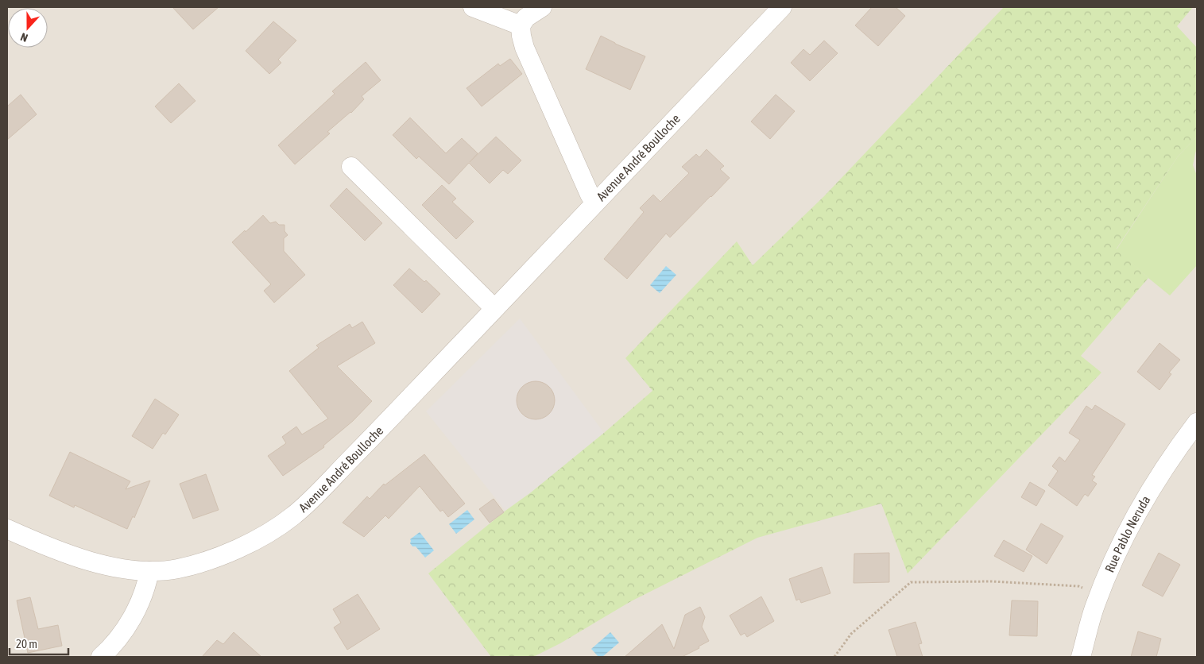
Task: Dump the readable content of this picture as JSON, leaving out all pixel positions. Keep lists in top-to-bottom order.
{
  "streets": {
    "street": ["Avenue André Boulloche", "Rue Pablo Neruda"]
  },
  "scale_bar": "20 m",
  "north": "bottom"
}
